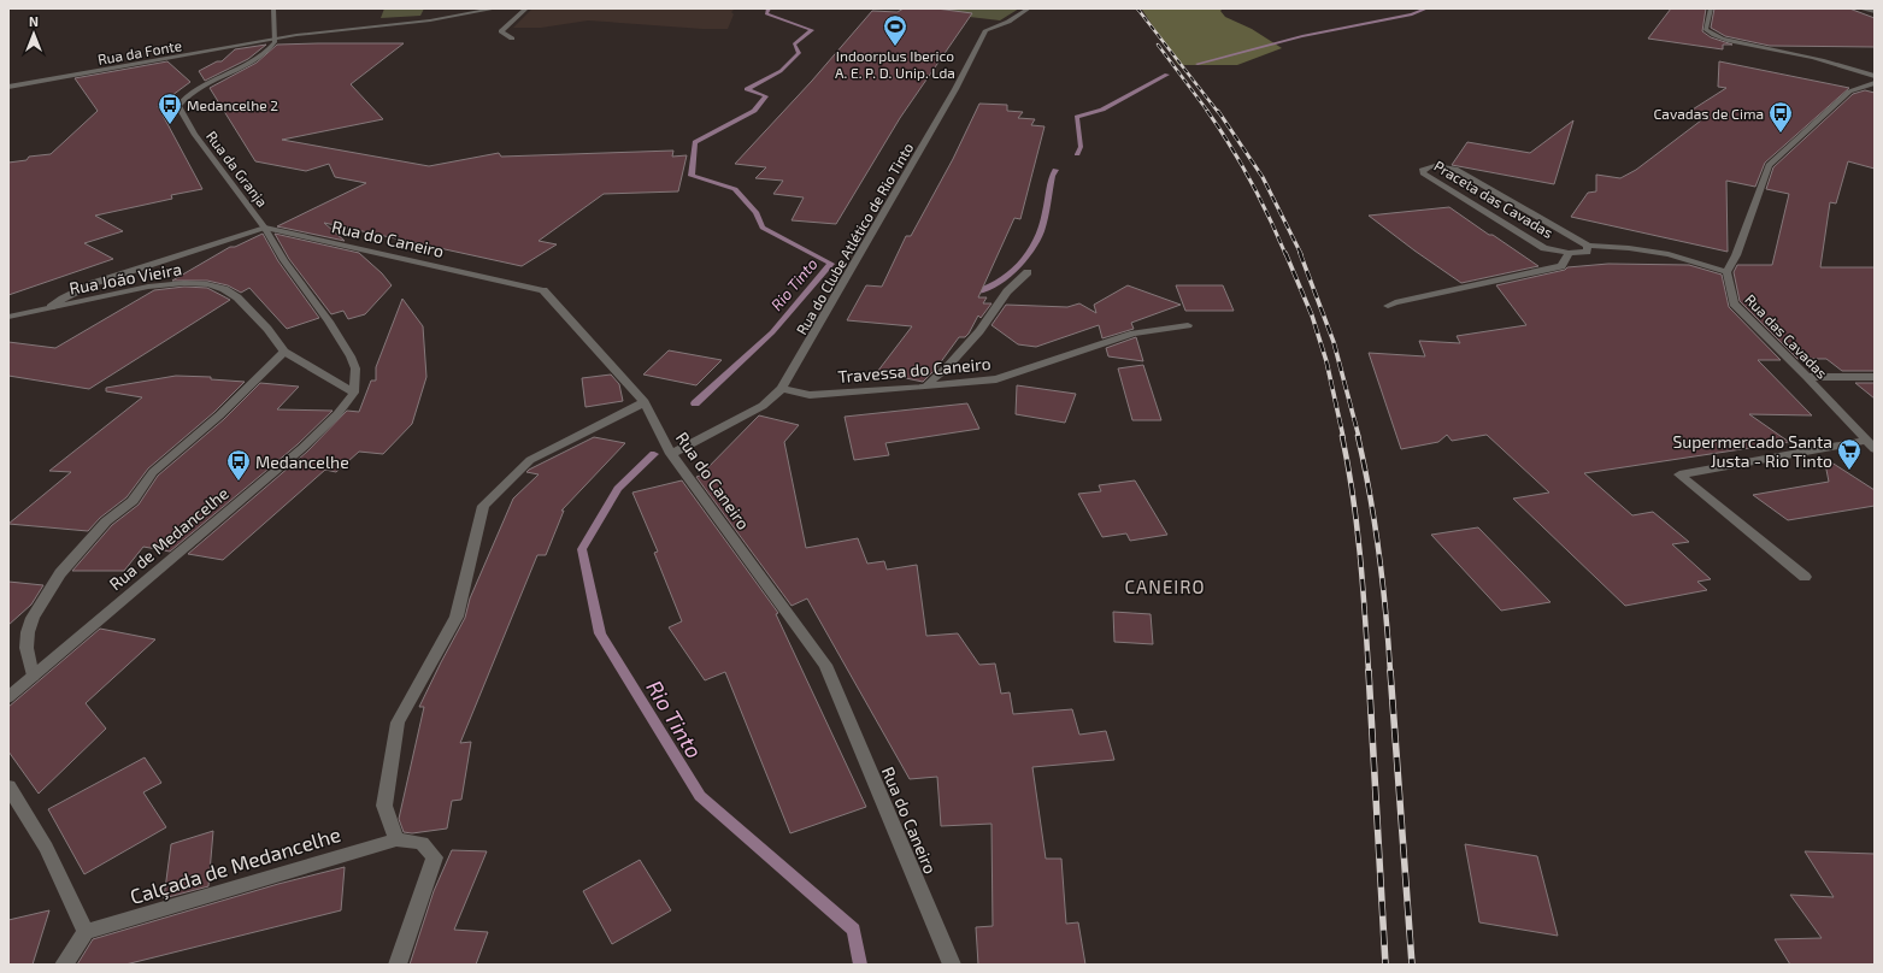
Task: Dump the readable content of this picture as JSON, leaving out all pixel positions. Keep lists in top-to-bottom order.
{
  "streets": {
    "street": [
      "Rua da Fonte",
      "Rua da Granja",
      "Praceta das Cavadas",
      "Rua do Caneiro",
      "Rua do Clube Atlético de Rio Tinto",
      "Rua João Vieira",
      "Rua das Cavadas",
      "Travessa do Caneiro",
      "Rua de Medancelhe",
      "Calçada de Medancelhe"
    ]
  },
  "crossings": [
    ["Rua da Fonte", "Rua da Granja"],
    ["Rua da Granja", "Rua do Caneiro"],
    ["Praceta das Cavadas", "Rua das Cavadas"],
    ["Rua do Caneiro", "Rua do Clube Atlético de Rio Tinto"],
    ["Rua do Clube Atlético de Rio Tinto", "Travessa do Caneiro"],
    ["Rua João Vieira", "Rua de Medancelhe"]
  ],
  "districts": ["CANEIRO"],
  "water": ["Rio Tinto"],
  "places": {
    "sports": ["Indoorplus Iberico A. E. P. D. Unip. Lda"],
    "bus stop": ["Medancelhe 2", "Cavadas de Cima", "Medancelhe"],
    "supermarket": ["Supermercado Santa Justa - Rio Tinto"]
  },
  "north": "top"
}
